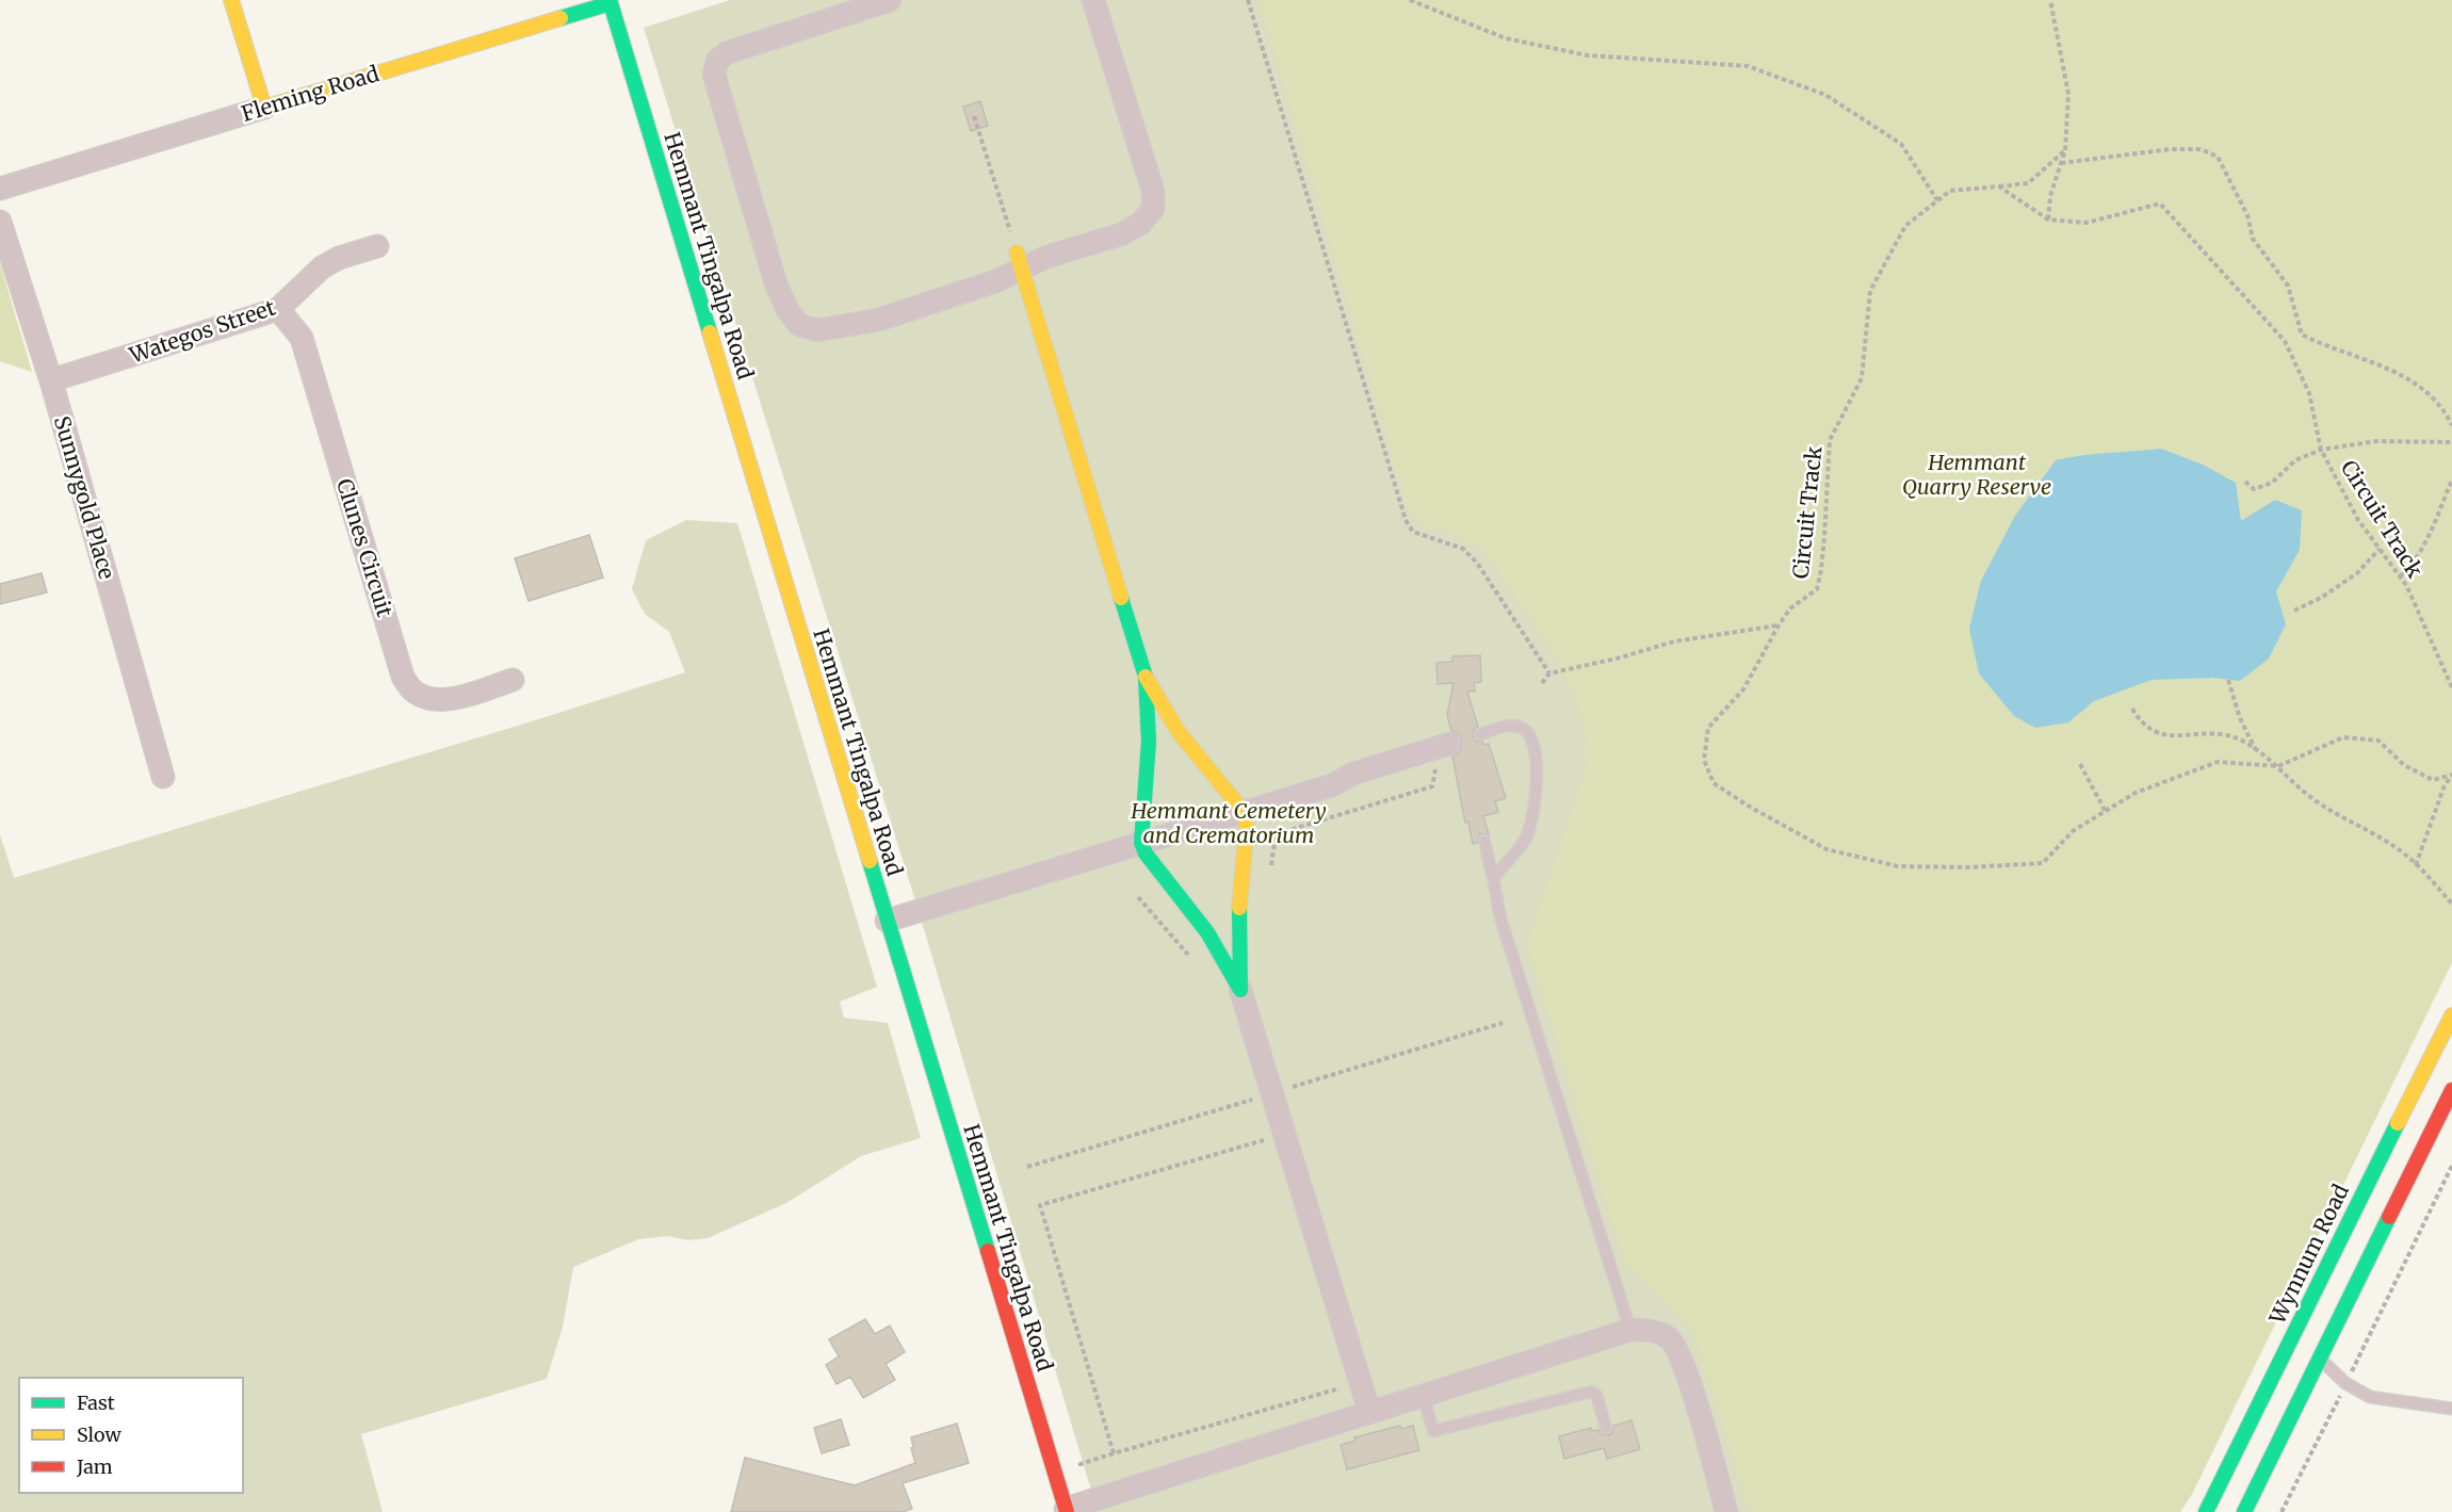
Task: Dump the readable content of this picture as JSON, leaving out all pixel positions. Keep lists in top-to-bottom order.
{
  "streets": {
    "street": [
      "Fleming Road",
      "Hemmant Tingalpa Road",
      "Wategos Street",
      "Sunnygold Place",
      "Clunes Circuit",
      "Wynnum Road"
    ],
    "path": ["Circuit Track"]
  },
  "crossings": [
    ["Fleming Road", "Hemmant Tingalpa Road"],
    ["Wategos Street", "Sunnygold Place"],
    ["Wategos Street", "Clunes Circuit"]
  ],
  "parks": ["Hemmant Quarry Reserve", "Hemmant Cemetery and Crematorium"],
  "legend": ["Fast", "Slow", "Jam"]
}
